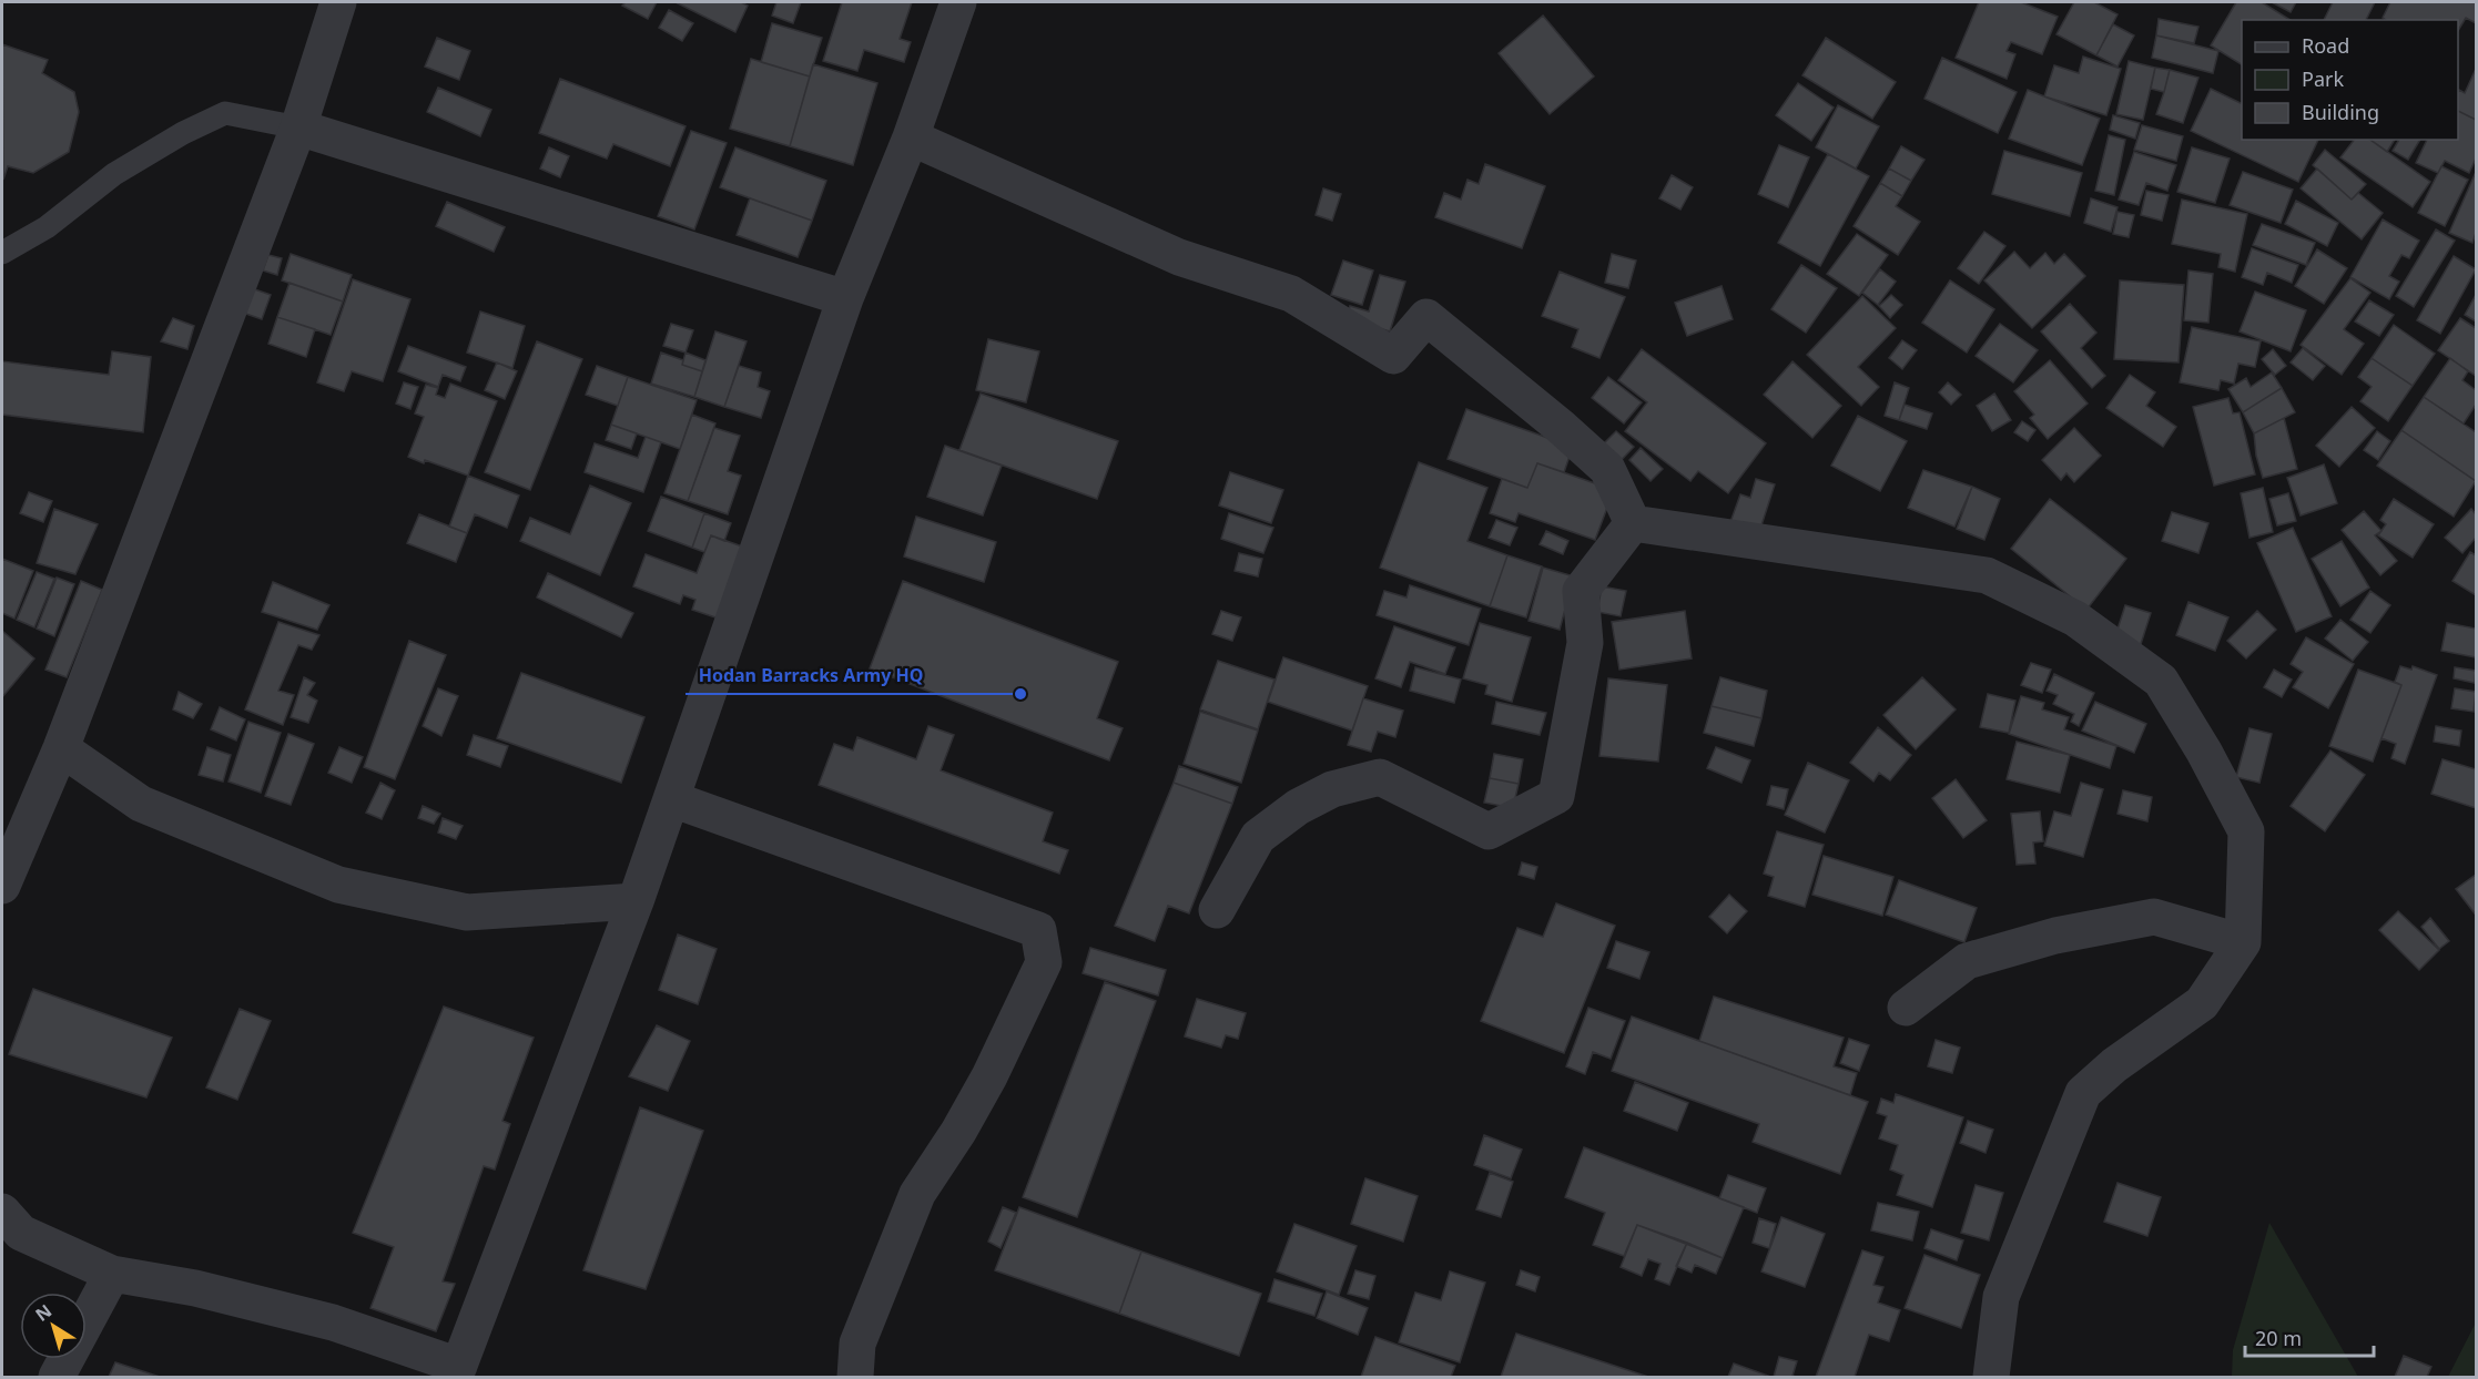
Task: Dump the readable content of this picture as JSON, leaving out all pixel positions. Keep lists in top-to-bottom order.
{
  "places": ["Hodan Barracks Army HQ"],
  "legend": ["Road", "Park", "Building"],
  "scale_bar": "20 m",
  "north": "top left"
}
